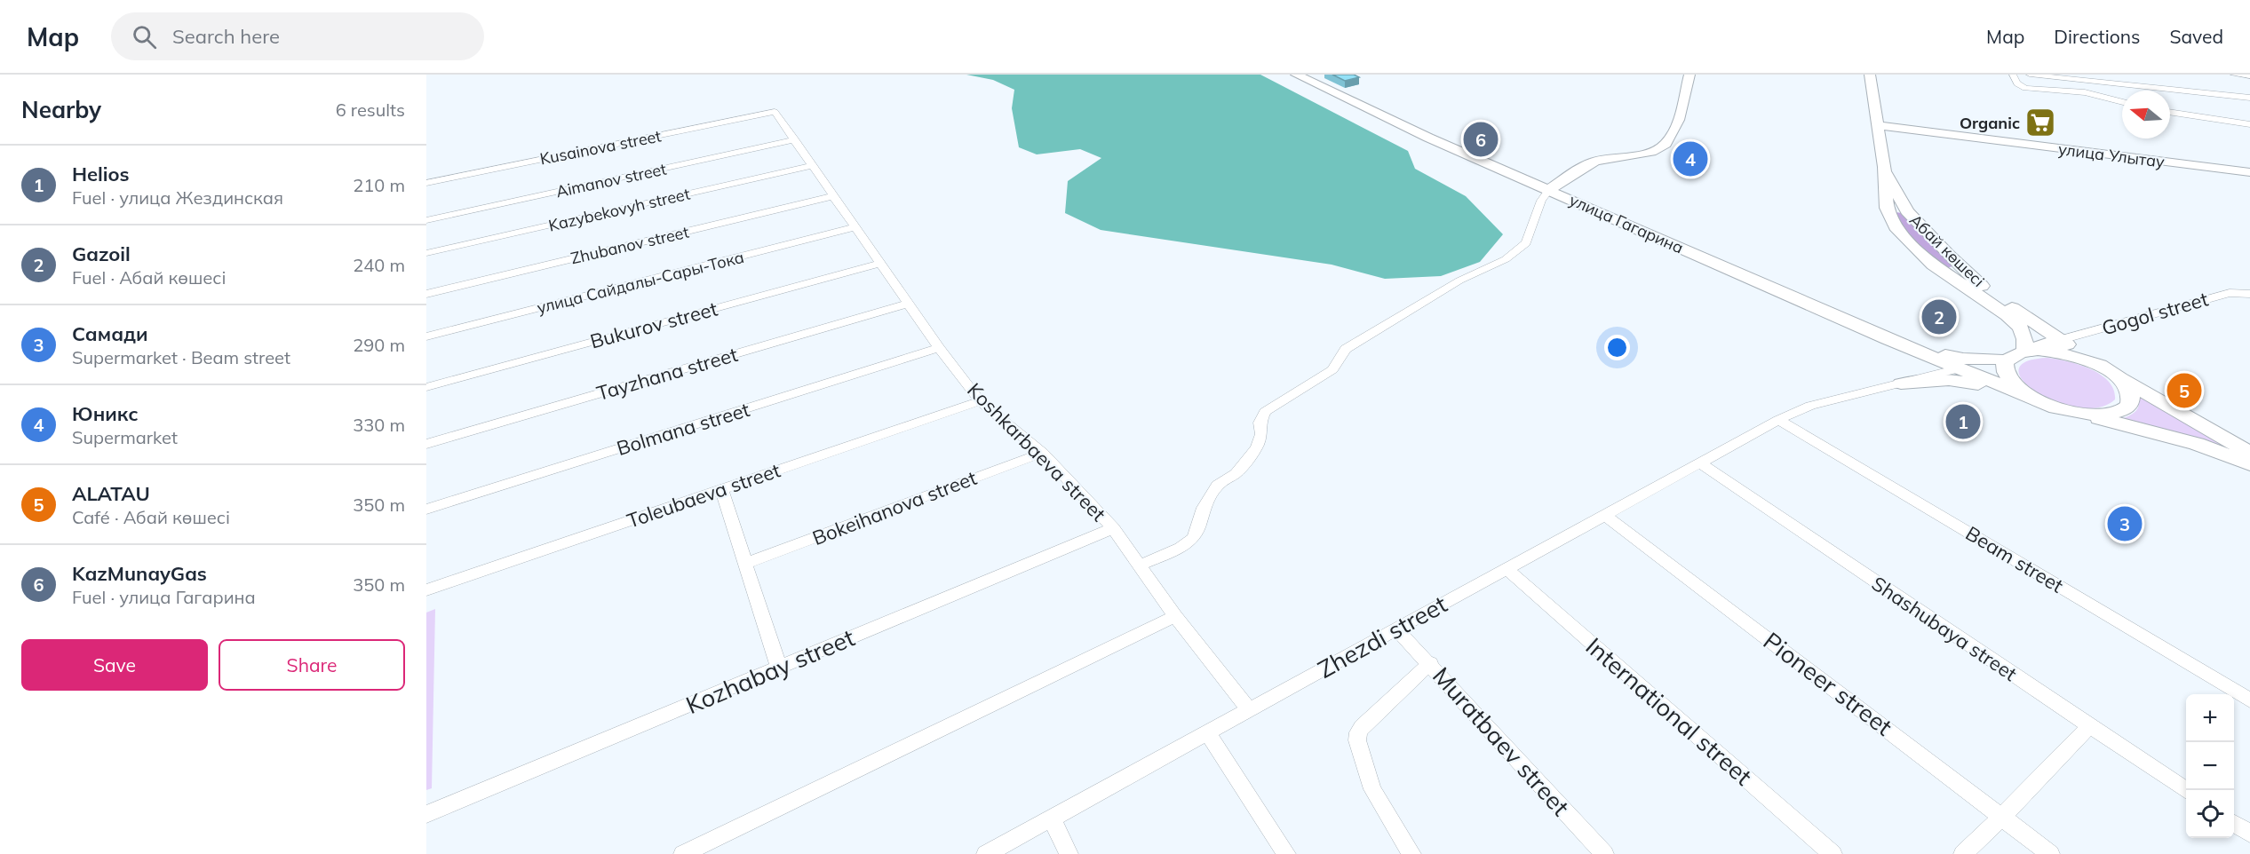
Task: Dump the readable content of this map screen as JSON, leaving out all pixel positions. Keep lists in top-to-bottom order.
{
  "streets": {
    "main road": ["улица Улытау", "улица Гагарина", "Абай көшесі"],
    "street": [
      "Kusainova street",
      "Aimanov street",
      "Kazybekovyh street",
      "Zhubanov street",
      "улица Сайдалы-Сары-Тока",
      "Gogol street",
      "Bukurov street",
      "Tayzhana street",
      "Bolmana street",
      "Koshkarbaeva street",
      "Toleubaeva street",
      "Bokeihanova street",
      "Beam street",
      "Shashubaya street",
      "Zhezdi street",
      "Kozhabay street",
      "Pioneer street",
      "International street",
      "Muratbaev street"
    ]
  },
  "crossings": [
    ["Kusainova street", "Koshkarbaeva street"],
    ["Aimanov street", "Koshkarbaeva street"],
    ["Kazybekovyh street", "Koshkarbaeva street"],
    ["улица Гагарина", "Zhezdi street"],
    ["Zhubanov street", "Koshkarbaeva street"],
    ["Абай көшесі", "Gogol street"],
    ["улица Сайдалы-Сары-Тока", "Koshkarbaeva street"],
    ["Bukurov street", "Koshkarbaeva street"],
    ["Tayzhana street", "Koshkarbaeva street"],
    ["Bolmana street", "Koshkarbaeva street"],
    ["Koshkarbaeva street", "Toleubaeva street"],
    ["Koshkarbaeva street", "Bokeihanova street"],
    ["Koshkarbaeva street", "Zhezdi street"],
    ["Koshkarbaeva street", "Kozhabay street"],
    ["Beam street", "Zhezdi street"],
    ["Shashubaya street", "Zhezdi street"],
    ["Zhezdi street", "Pioneer street"],
    ["Zhezdi street", "International street"],
    ["Zhezdi street", "Muratbaev street"]
  ],
  "places": {
    "supermarket": ["Organic"]
  },
  "north": "left",
  "page": {
    "header": "Map",
    "search": "Search here",
    "nav": ["Map", "Directions", "Saved"],
    "heading": ["Nearby", "6 results"],
    "pins": [
      "6",
      "4",
      "2",
      "5",
      "1",
      "3"
    ],
    "list": [
      {
        "mark": "1",
        "name": "Helios",
        "note": "Fuel · улица Жездинская",
        "value": "210 m"
      },
      {
        "mark": "2",
        "name": "Gazoil",
        "note": "Fuel · Абай көшесі",
        "value": "240 m"
      },
      {
        "mark": "3",
        "name": "Самади",
        "note": "Supermarket · Beam street",
        "value": "290 m"
      },
      {
        "mark": "4",
        "name": "Юникс",
        "note": "Supermarket",
        "value": "330 m"
      },
      {
        "mark": "5",
        "name": "ALATAU",
        "note": "Café · Абай көшесі",
        "value": "350 m"
      },
      {
        "mark": "6",
        "name": "KazMunayGas",
        "note": "Fuel · улица Гагарина",
        "value": "350 m"
      }
    ],
    "buttons": ["Save", "Share"],
    "map_buttons": ["+", "−"]
  }
}
